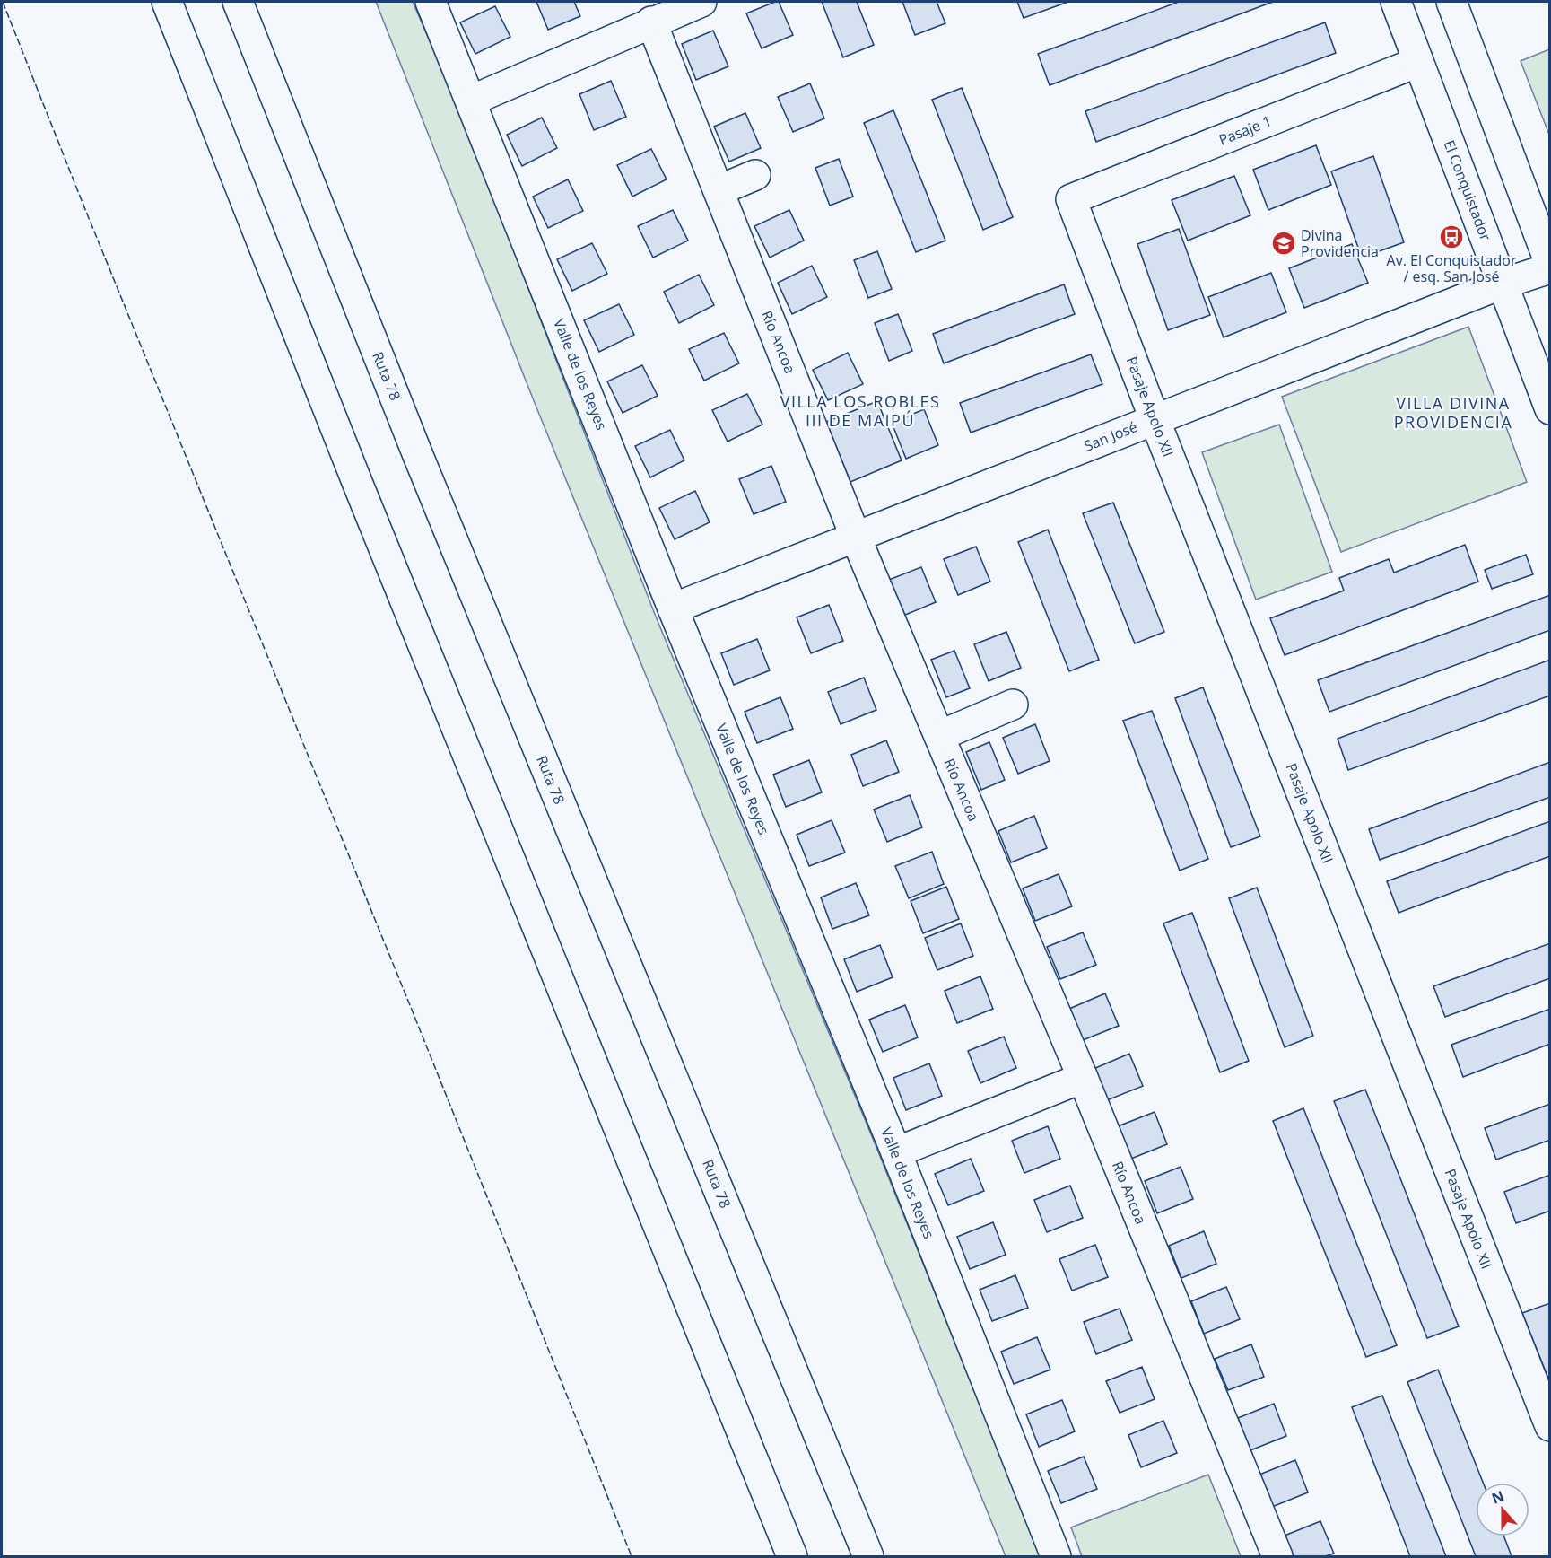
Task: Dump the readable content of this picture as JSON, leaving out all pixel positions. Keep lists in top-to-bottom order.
{
  "streets": {
    "main road": [
      "Pasaje 1",
      "El Conquistador",
      "Río Ancoa",
      "Valle de los Reyes",
      "Ruta 78",
      "Pasaje Apolo XII",
      "San José"
    ]
  },
  "crossings": [
    ["Pasaje 1", "El Conquistador"],
    ["Pasaje 1", "Pasaje Apolo XII"],
    ["El Conquistador", "San José"],
    ["Río Ancoa", "San José"],
    ["Valle de los Reyes", "San José"],
    ["Pasaje Apolo XII", "San José"]
  ],
  "districts": ["VILLA LOS ROBLES III DE MAIPÚ", "VILLA DIVINA PROVIDENCIA"],
  "places": {
    "bus stop": ["Av. El Conquistador / esq. San José"],
    "school or university": ["Divina Providencia"]
  },
  "north": "top"
}
